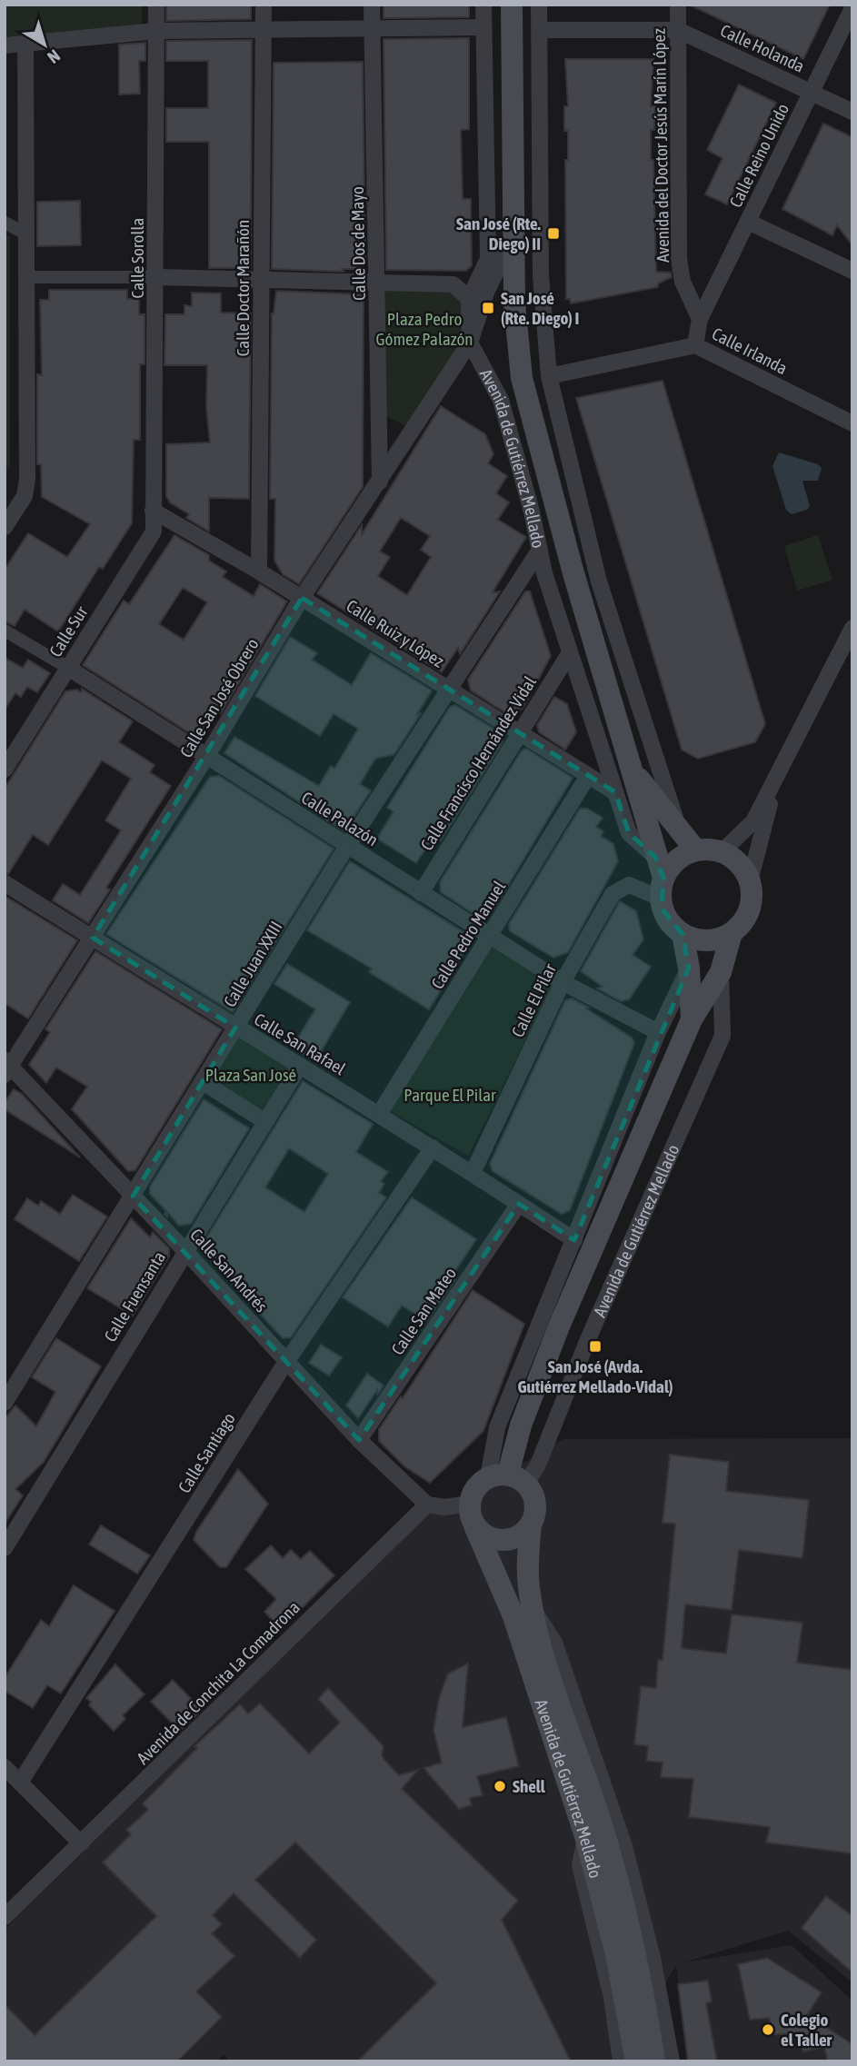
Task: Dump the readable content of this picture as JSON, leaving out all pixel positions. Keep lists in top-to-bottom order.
{
  "streets": {
    "main road": ["Avenida de Gutiérrez Mellado"],
    "street": [
      "Calle Holanda",
      "Avenida del Doctor Jesús Marín López",
      "Calle Reino Unido",
      "Calle Dos de Mayo",
      "Calle Sorolla",
      "Calle Doctor Marañón",
      "Calle Irlanda",
      "Calle Sur",
      "Calle Ruiz y López",
      "Calle San José Obrero",
      "Calle Francisco Hernández Vidal",
      "Calle Palazón",
      "Calle Pedro Manuel",
      "Calle Juan XXIII",
      "Calle El Pilar",
      "Calle San Rafael",
      "Calle San Andrés",
      "Calle Fuensanta",
      "Calle San Mateo",
      "Calle Santiago",
      "Avenida de Conchita La Comadrona"
    ]
  },
  "crossings": [
    ["Calle Holanda", "Avenida del Doctor Jesús Marín López"],
    ["Calle Holanda", "Calle Reino Unido"],
    ["Calle Holanda", "Avenida de Gutiérrez Mellado"],
    ["Avenida del Doctor Jesús Marín López", "Calle Reino Unido"],
    ["Calle Reino Unido", "Calle Irlanda"],
    ["Calle Dos de Mayo", "Calle San José Obrero"],
    ["Calle Sorolla", "Calle Sur"],
    ["Calle Sorolla", "Calle Ruiz y López"],
    ["Calle Doctor Marañón", "Calle Ruiz y López"],
    ["Calle Irlanda", "Avenida de Gutiérrez Mellado"],
    ["Avenida de Gutiérrez Mellado", "Calle Ruiz y López"],
    ["Avenida de Gutiérrez Mellado", "Calle San José Obrero"],
    ["Avenida de Gutiérrez Mellado", "Calle Francisco Hernández Vidal"],
    ["Avenida de Gutiérrez Mellado", "Calle Juan XXIII"],
    ["Avenida de Gutiérrez Mellado", "Calle El Pilar"],
    ["Calle Sur", "Calle Ruiz y López"],
    ["Calle Sur", "Calle Palazón"],
    ["Calle Ruiz y López", "Calle San José Obrero"],
    ["Calle Ruiz y López", "Calle Francisco Hernández Vidal"],
    ["Calle Ruiz y López", "Calle Pedro Manuel"],
    ["Calle Ruiz y López", "Calle Juan XXIII"],
    ["Calle San José Obrero", "Calle Palazón"],
    ["Calle San José Obrero", "Calle San Rafael"],
    ["Calle San José Obrero", "Calle San Andrés"],
    ["Calle Francisco Hernández Vidal", "Calle Palazón"],
    ["Calle Palazón", "Calle Pedro Manuel"],
    ["Calle Palazón", "Calle Juan XXIII"],
    ["Calle Palazón", "Calle El Pilar"],
    ["Calle Pedro Manuel", "Calle San Rafael"],
    ["Calle Juan XXIII", "Calle San Rafael"],
    ["Calle Juan XXIII", "Calle San Andrés"],
    ["Calle El Pilar", "Calle San Rafael"],
    ["Calle San Rafael", "Calle Fuensanta"],
    ["Calle San Rafael", "Calle San Mateo"],
    ["Calle San Rafael", "Calle Santiago"],
    ["Calle San Andrés", "Calle Fuensanta"],
    ["Calle San Andrés", "Calle San Mateo"],
    ["Calle San Andrés", "Calle Santiago"],
    ["Calle San Andrés", "Avenida de Conchita La Comadrona"]
  ],
  "parks": ["Plaza Pedro Gómez Palazón", "Plaza San José", "Parque El Pilar"],
  "places": {
    "transit": ["San José (Rte. Diego) II", "San José (Rte. Diego) I", "San José (Avda. Gutiérrez Mellado-Vidal)"],
    "other": ["Shell", "Colegio el Taller"]
  },
  "north": "bottom right"
}
